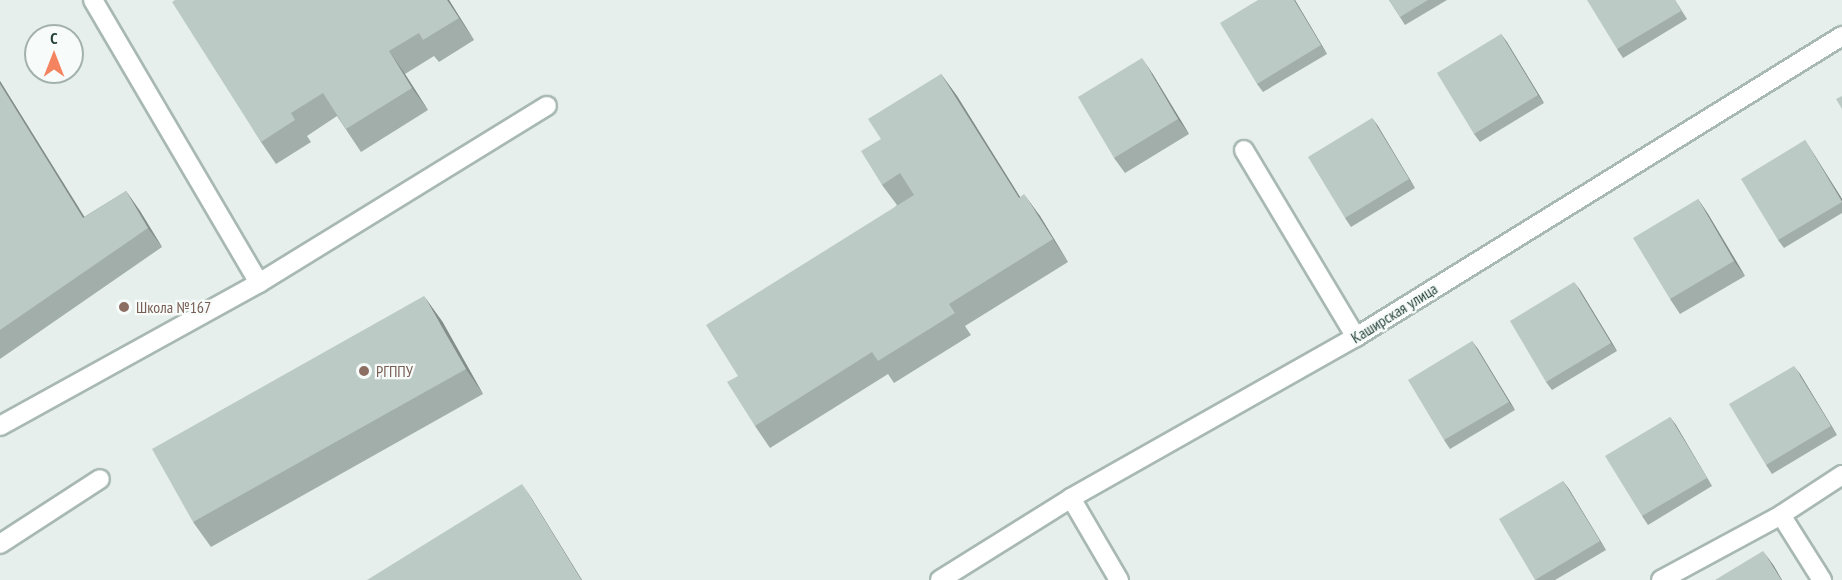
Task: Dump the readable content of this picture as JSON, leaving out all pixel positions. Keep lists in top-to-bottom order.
{
  "streets": {
    "street": ["Каширская улица"]
  },
  "places": ["Школа №167", "РГППУ"],
  "north": "top"
}
